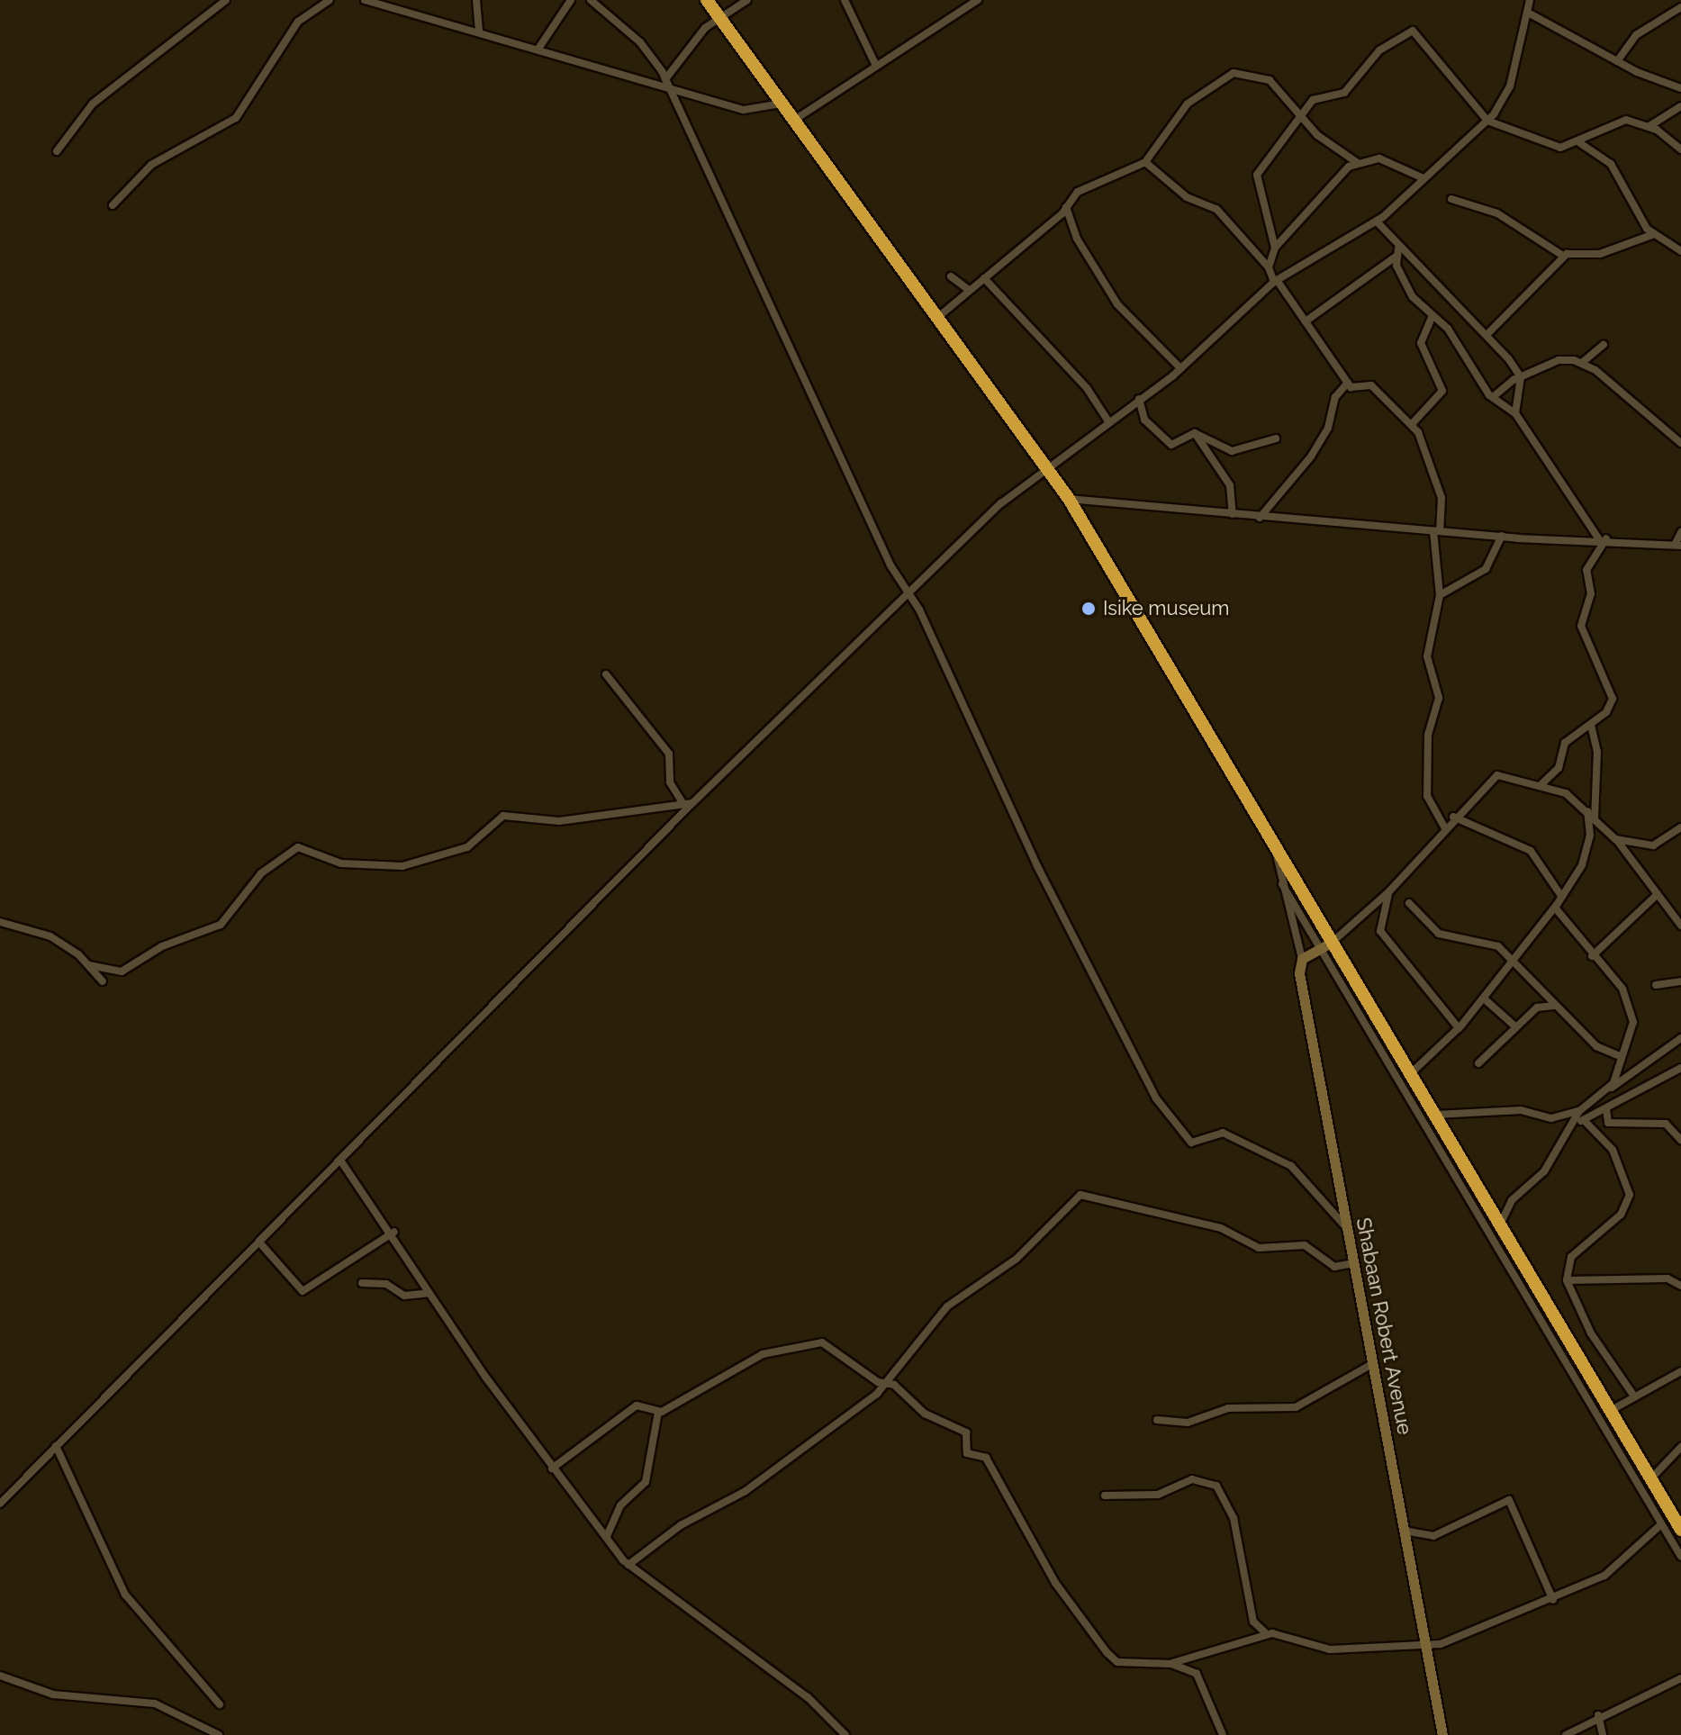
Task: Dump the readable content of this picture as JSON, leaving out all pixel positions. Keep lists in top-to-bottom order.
{
  "streets": {
    "street": ["Shabaan Robert Avenue"]
  },
  "places": ["Isike museum"]
}
